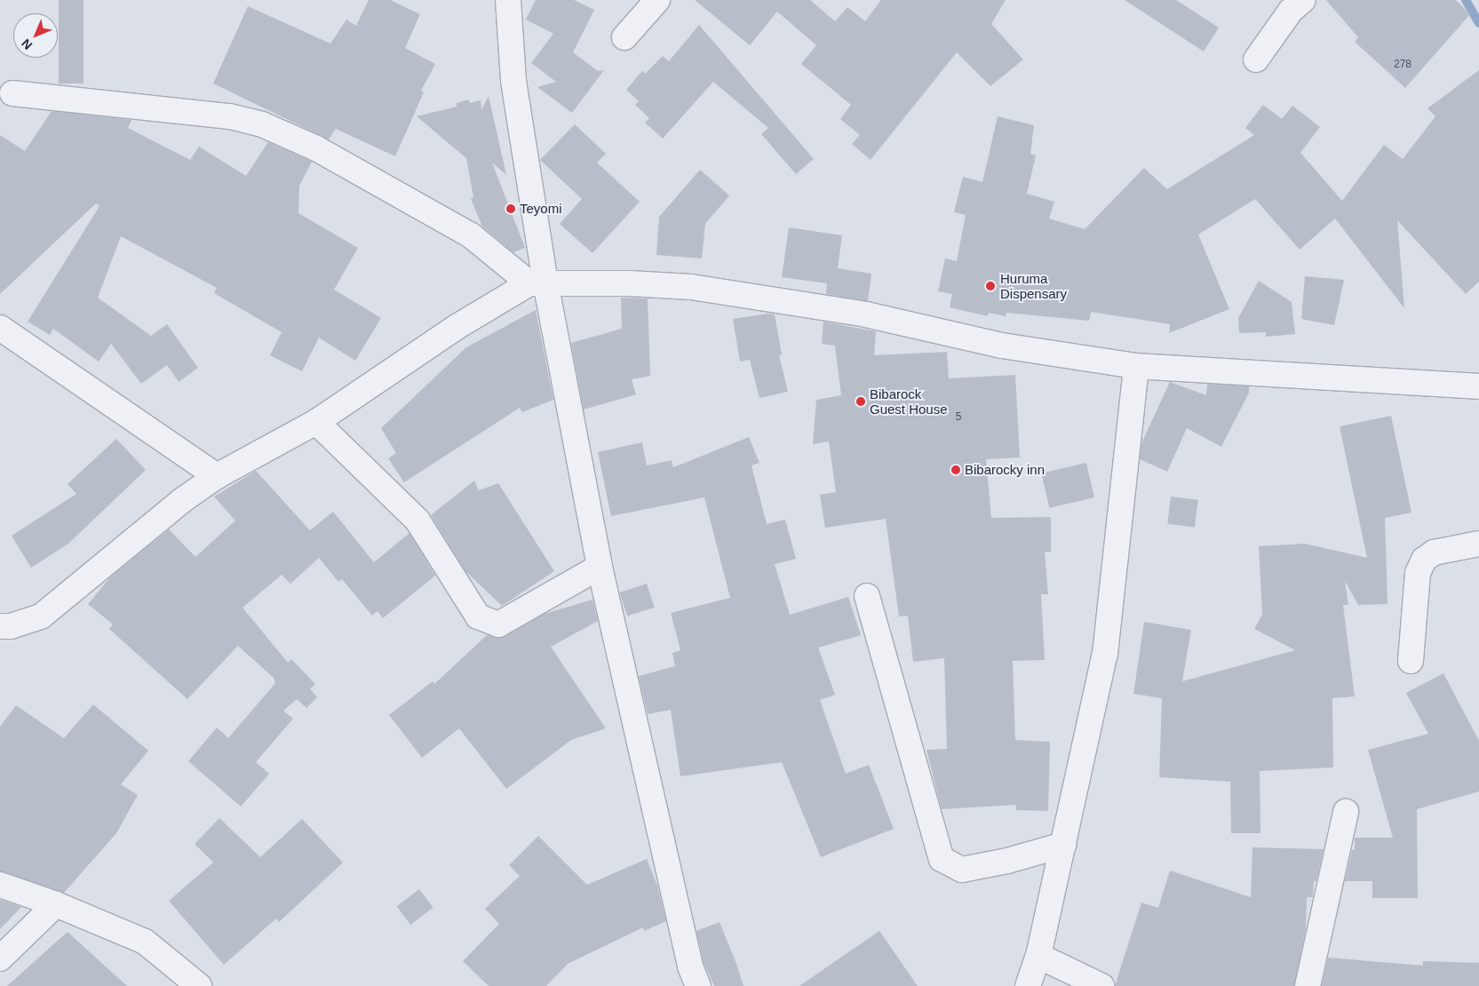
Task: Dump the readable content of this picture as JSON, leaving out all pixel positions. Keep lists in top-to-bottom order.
{
  "places": [
    "Teyomi",
    "Huruma Dispensary",
    "Bibarock Guest House",
    "Bibarocky inn"
  ],
  "house_numbers": ["278", "5"],
  "north": "bottom left"
}
